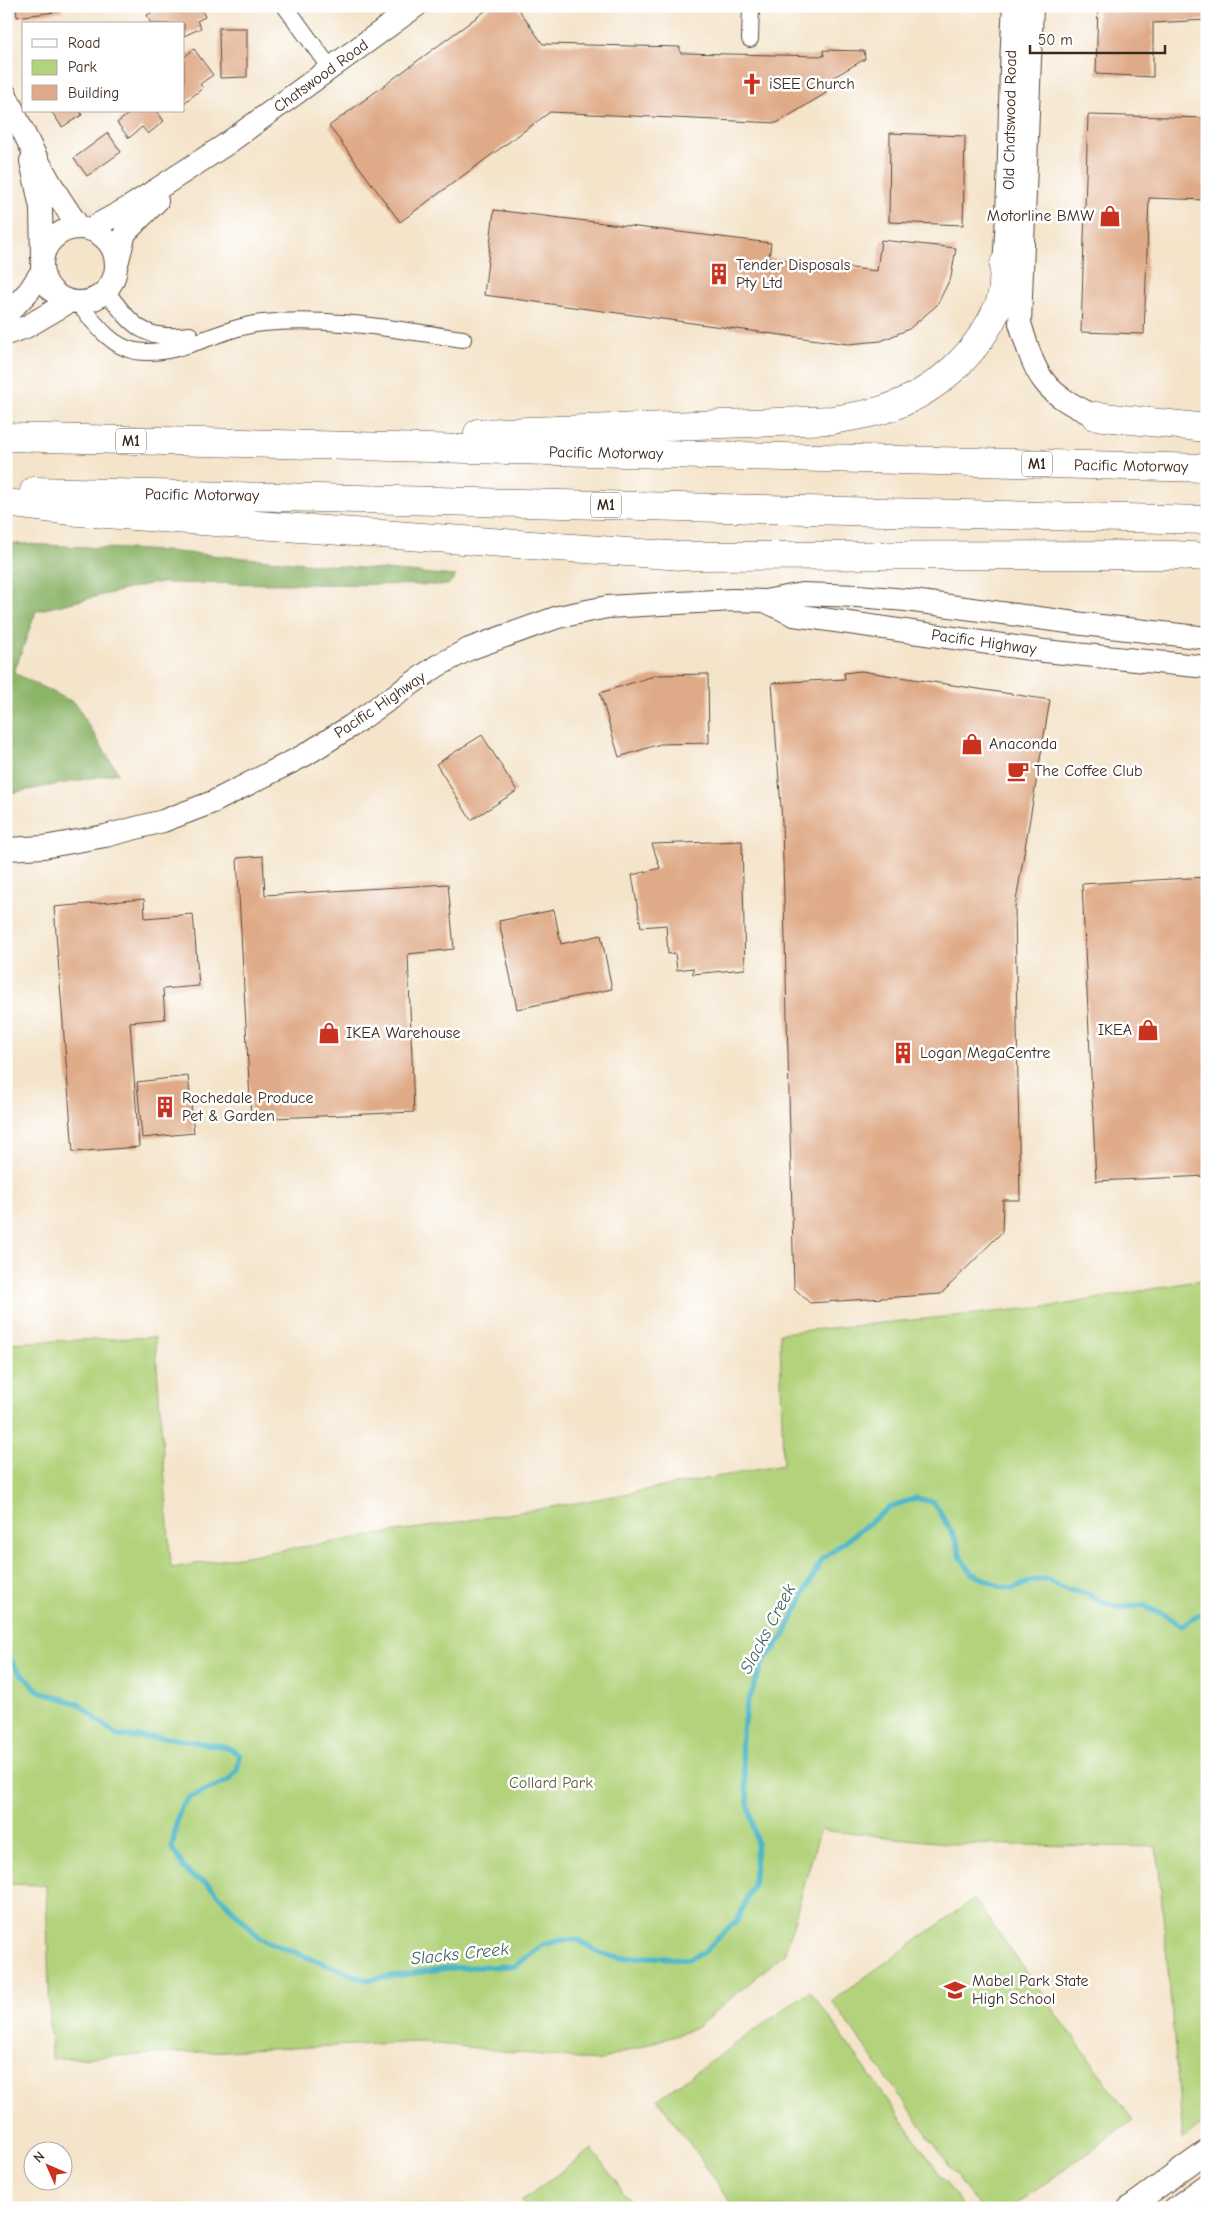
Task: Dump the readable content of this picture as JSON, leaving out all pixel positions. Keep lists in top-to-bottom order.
{
  "streets": {
    "highway": ["M1", "Pacific Motorway"],
    "street": ["Chatswood Road", "Old Chatswood Road", "Pacific Highway"]
  },
  "water": ["Slacks Creek"],
  "parks": ["Collard Park"],
  "places": {
    "church": ["iSEE Church"],
    "shop": [
      "Motorline BMW",
      "Anaconda",
      "IKEA",
      "IKEA Warehouse"
    ],
    "building": ["Tender Disposals Pty Ltd", "Logan MegaCentre", "Rochedale Produce Pet & Garden"],
    "cafe": ["The Coffee Club"],
    "school or university": ["Mabel Park State High School"]
  },
  "legend": ["Road", "Park", "Building"],
  "scale_bar": "50 m",
  "north": "top left"
}
